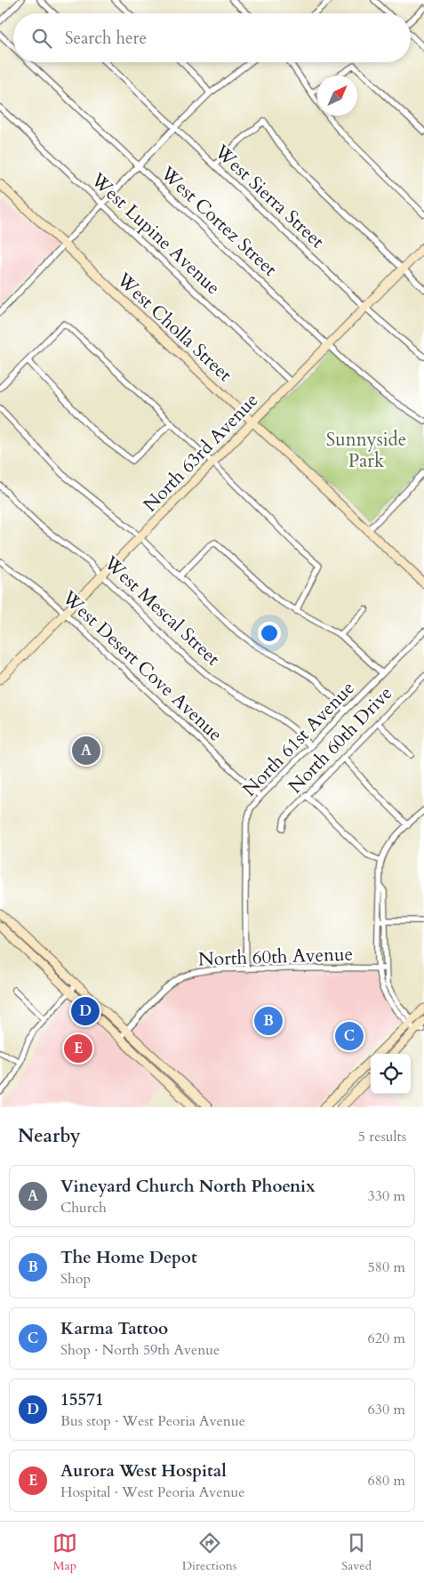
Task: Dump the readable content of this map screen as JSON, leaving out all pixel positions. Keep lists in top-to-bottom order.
{
  "streets": {
    "street": [
      "West Sierra Street",
      "West Cortez Street",
      "West Lupine Avenue",
      "West Cholla Street",
      "North 63rd Avenue",
      "West Mescal Street",
      "West Desert Cove Avenue",
      "North 61st Avenue",
      "North 60th Drive",
      "North 60th Avenue"
    ]
  },
  "crossings": [
    ["West Sierra Street", "North 63rd Avenue"],
    ["West Cortez Street", "North 63rd Avenue"],
    ["West Lupine Avenue", "North 63rd Avenue"],
    ["West Cholla Street", "North 63rd Avenue"],
    ["North 63rd Avenue", "West Mescal Street"],
    ["North 63rd Avenue", "West Desert Cove Avenue"],
    ["West Mescal Street", "North 61st Avenue"],
    ["West Desert Cove Avenue", "North 61st Avenue"],
    ["North 61st Avenue", "North 60th Avenue"]
  ],
  "parks": ["Sunnyside Park"],
  "north": "top right",
  "page": {
    "search": "Search here",
    "pins": [
      "A",
      "D",
      "B",
      "C",
      "E"
    ],
    "heading": ["Nearby", "5 results"],
    "list": [
      {
        "mark": "A",
        "name": "Vineyard Church North Phoenix",
        "note": "Church",
        "value": "330 m"
      },
      {
        "mark": "B",
        "name": "The Home Depot",
        "note": "Shop",
        "value": "580 m"
      },
      {
        "mark": "C",
        "name": "Karma Tattoo",
        "note": "Shop · North 59th Avenue",
        "value": "620 m"
      },
      {
        "mark": "D",
        "name": "15571",
        "note": "Bus stop · West Peoria Avenue",
        "value": "630 m"
      },
      {
        "mark": "E",
        "name": "Aurora West Hospital",
        "note": "Hospital · West Peoria Avenue",
        "value": "680 m"
      }
    ],
    "nav": ["Map", "Directions", "Saved"]
  }
}
